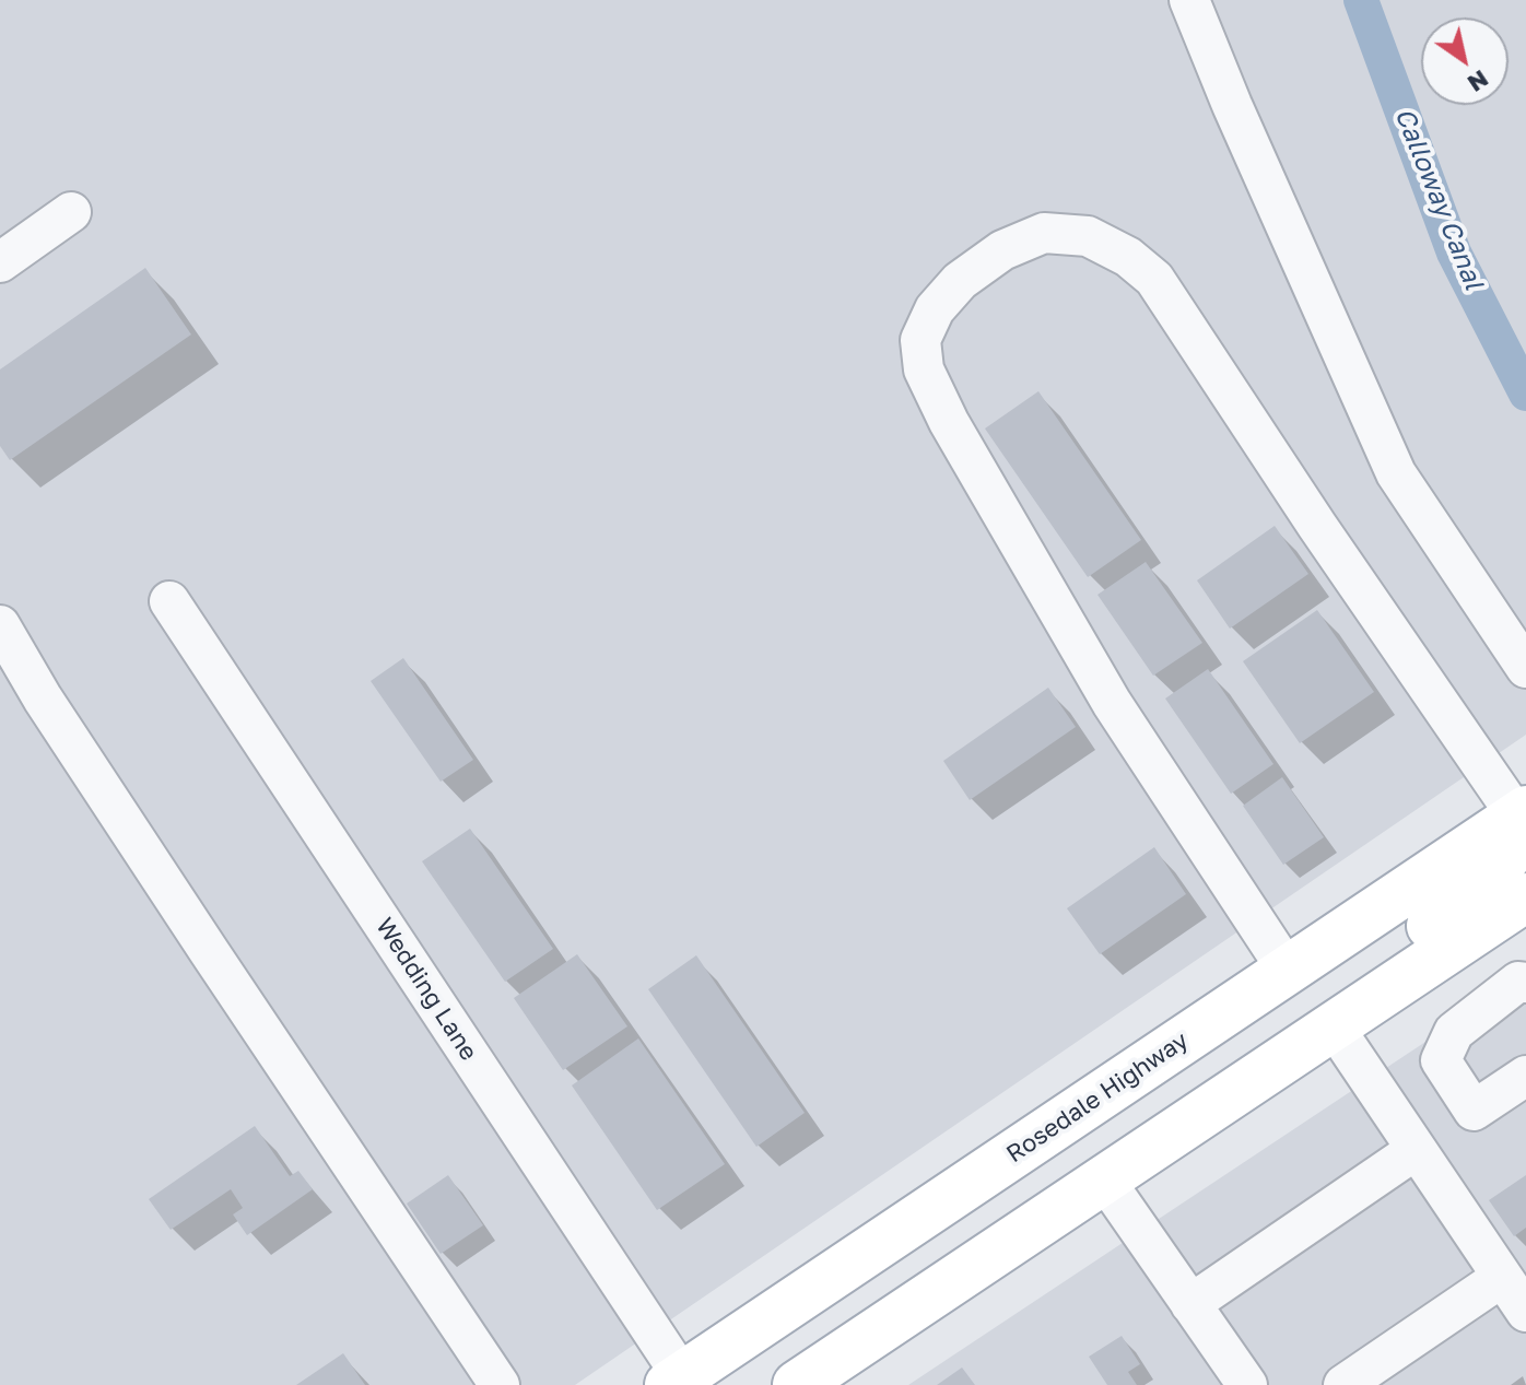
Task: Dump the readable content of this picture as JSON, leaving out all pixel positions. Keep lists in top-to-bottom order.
{
  "streets": {
    "main road": ["Rosedale Highway"],
    "street": ["Wedding Lane"]
  },
  "crossings": [
    ["Wedding Lane", "Rosedale Highway"]
  ],
  "water": ["Calloway Canal"],
  "north": "bottom right"
}
